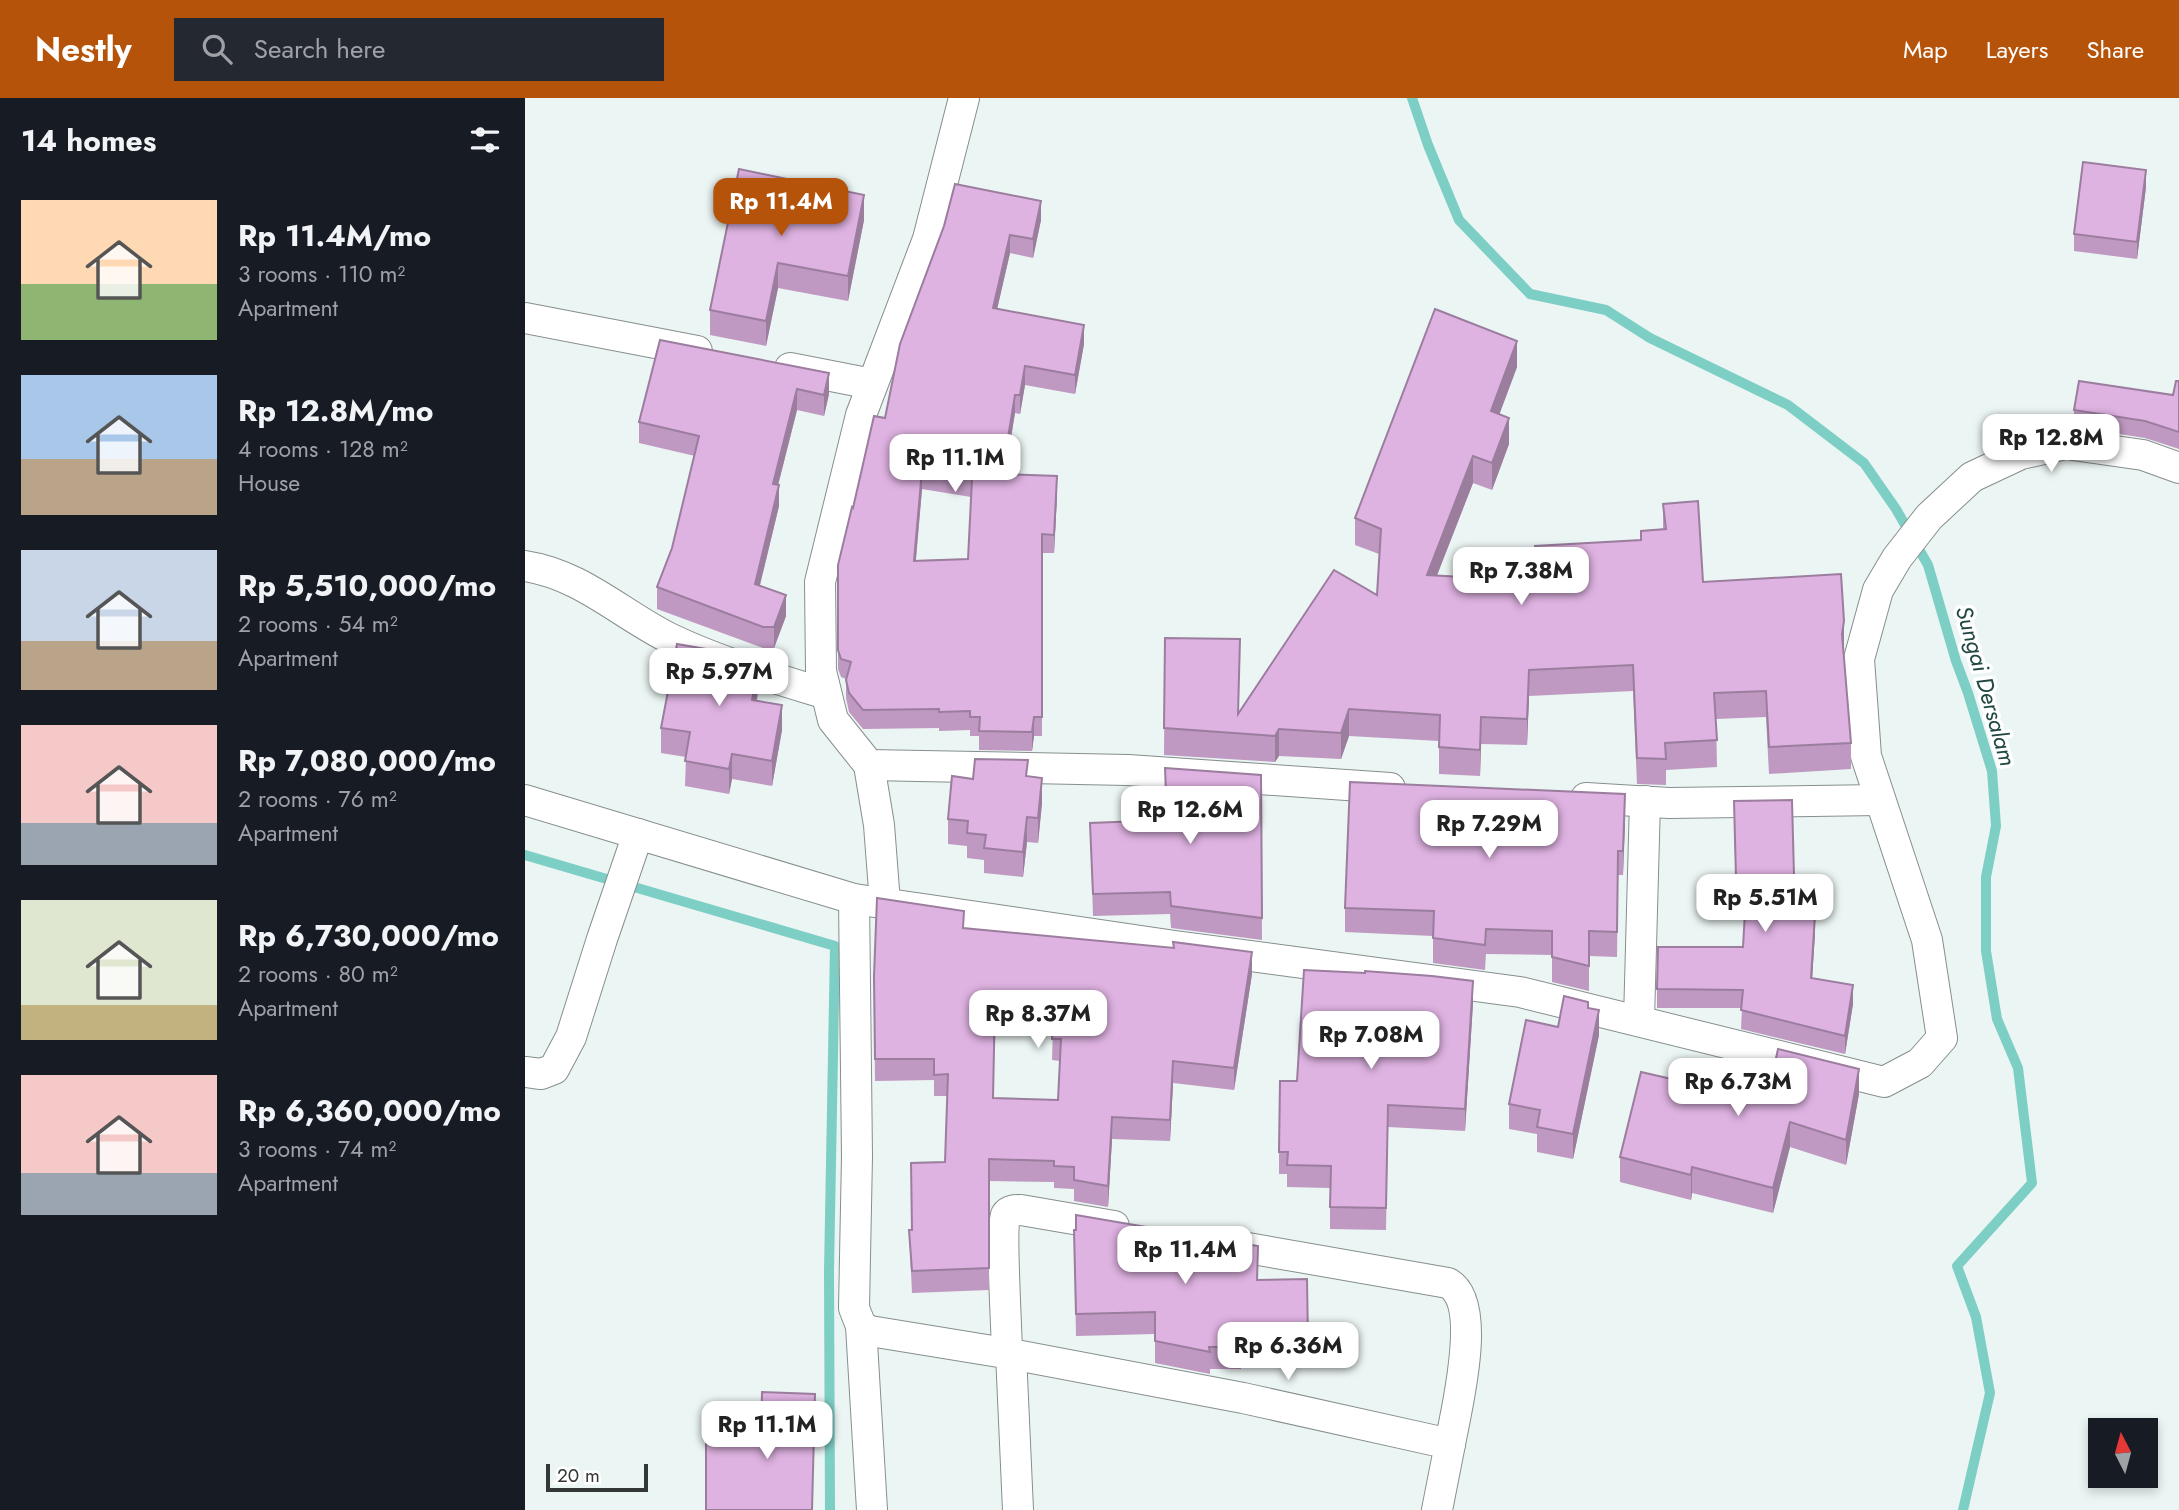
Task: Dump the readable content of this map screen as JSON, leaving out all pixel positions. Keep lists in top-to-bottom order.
{
  "water": ["Sungai Dersalam"],
  "scale_bar": "20 m",
  "north": "top",
  "page": {
    "header": "Nestly",
    "search": "Search here",
    "nav": ["Map", "Layers", "Share"],
    "heading": "14 homes",
    "price": [
      "Rp 11.4M",
      "Rp 12.8M",
      "Rp 11.1M",
      "Rp 7.38M",
      "Rp 5.97M",
      "Rp 12.6M",
      "Rp 7.29M",
      "Rp 5.51M",
      "Rp 8.37M",
      "Rp 7.08M",
      "Rp 6.73M",
      "Rp 11.4M",
      "Rp 6.36M",
      "Rp 11.1M"
    ],
    "list": [
      {
        "name": "Rp 11.4M/mo",
        "note": "3 rooms · 110 m² · Apartment"
      },
      {
        "name": "Rp 12.8M/mo",
        "note": "4 rooms · 128 m² · House"
      },
      {
        "name": "Rp 5,510,000/mo",
        "note": "2 rooms · 54 m² · Apartment"
      },
      {
        "name": "Rp 7,080,000/mo",
        "note": "2 rooms · 76 m² · Apartment"
      },
      {
        "name": "Rp 6,730,000/mo",
        "note": "2 rooms · 80 m² · Apartment"
      },
      {
        "name": "Rp 6,360,000/mo",
        "note": "3 rooms · 74 m² · Apartment"
      }
    ],
    "scale": "20 m"
  }
}
